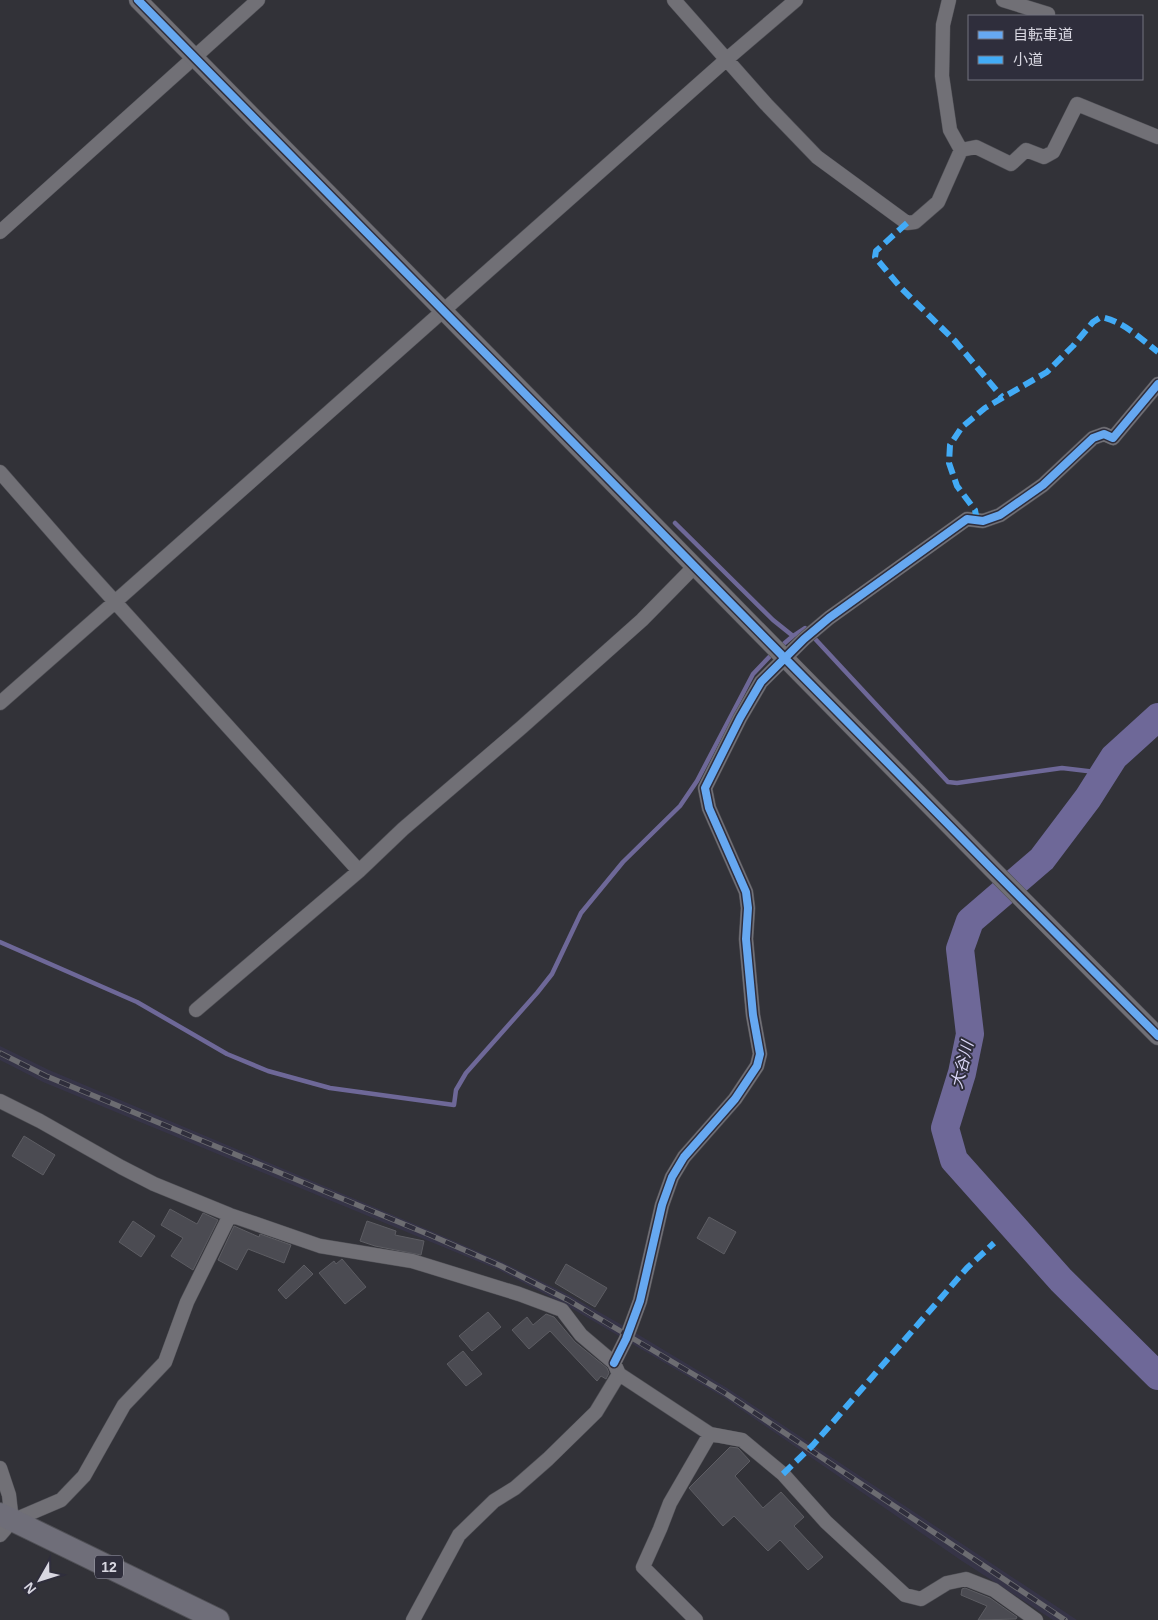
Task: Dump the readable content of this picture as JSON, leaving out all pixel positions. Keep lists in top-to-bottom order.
{
  "streets": {
    "main road": ["12"]
  },
  "water": ["大谷川"],
  "legend": ["自転車道", "小道"],
  "north": "bottom left"
}
